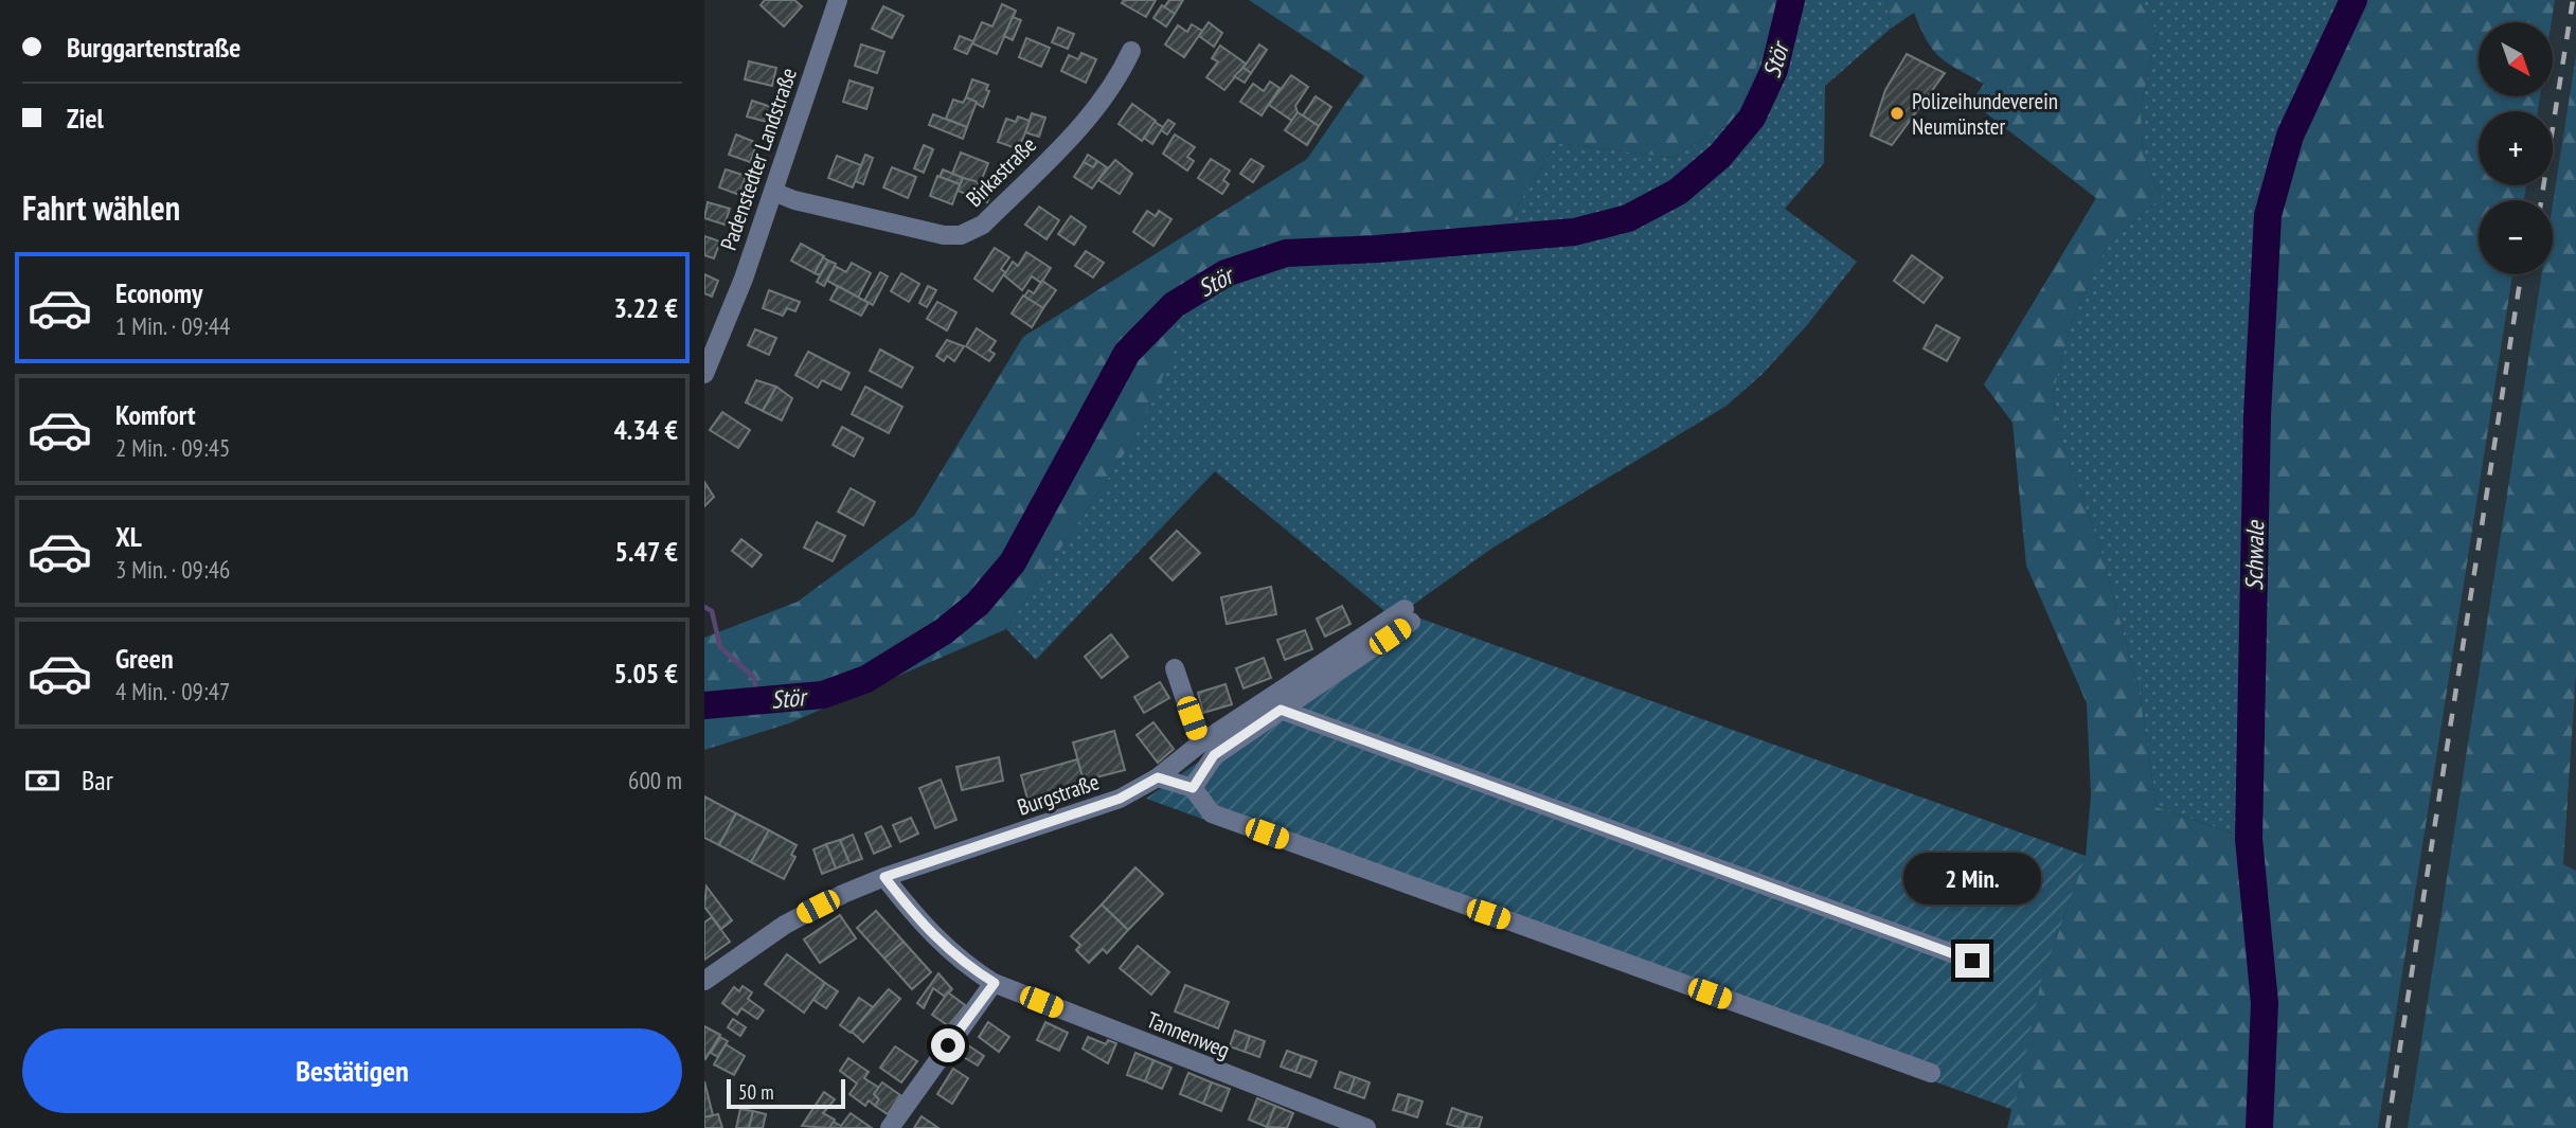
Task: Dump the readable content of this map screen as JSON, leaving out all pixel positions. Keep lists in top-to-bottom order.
{
  "streets": {
    "street": [
      "Padenstedter Landstraße",
      "Birkastraße",
      "Burgstraße",
      "Tannenweg"
    ]
  },
  "crossings": [
    ["Padenstedter Landstraße", "Birkastraße"],
    ["Burgstraße", "Tannenweg"]
  ],
  "water": ["Stör", "Schwale"],
  "places": ["Polizeihundeverein Neumünster"],
  "scale_bar": "50 m",
  "north": "bottom right",
  "page": {
    "banner": ["Burggartenstraße", "Ziel"],
    "map_buttons": ["+", "−"],
    "heading": "Fahrt wählen",
    "list": [
      {
        "name": "Economy",
        "note": "1 Min. · 09:44",
        "value": "3.22 €"
      },
      {
        "name": "Komfort",
        "note": "2 Min. · 09:45",
        "value": "4.34 €"
      },
      {
        "name": "XL",
        "note": "3 Min. · 09:46",
        "value": "5.47 €"
      },
      {
        "name": "Green",
        "note": "4 Min. · 09:47",
        "value": "5.05 €"
      }
    ],
    "pay": ["Bar", "600 m"],
    "bubble": "2 Min.",
    "buttons": "Bestätigen",
    "scale": "50 m"
  }
}
